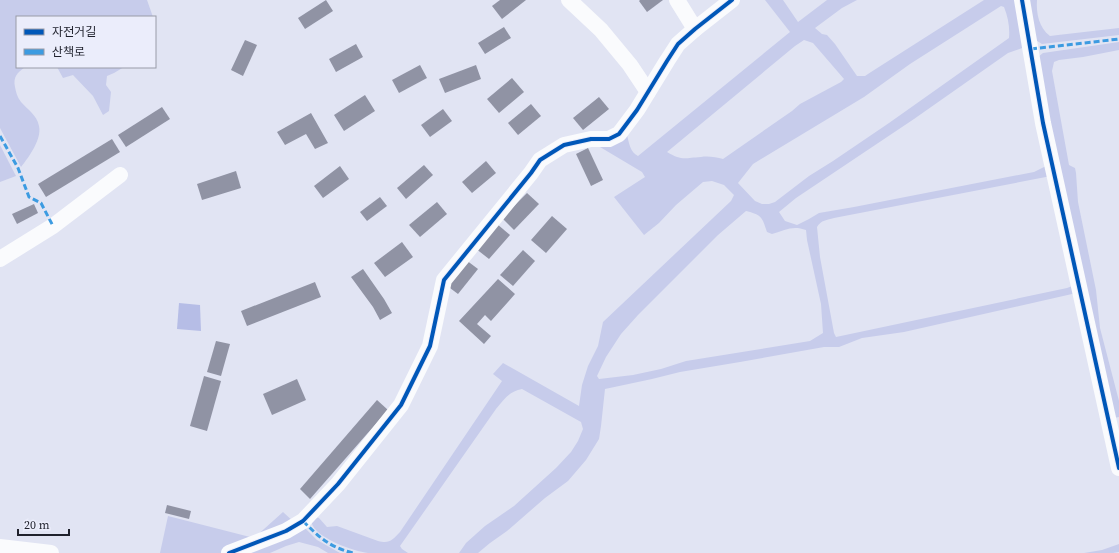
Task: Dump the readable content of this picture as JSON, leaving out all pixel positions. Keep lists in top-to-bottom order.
{
  "legend": ["자전거길", "산책로"],
  "scale_bar": "20 m"
}
